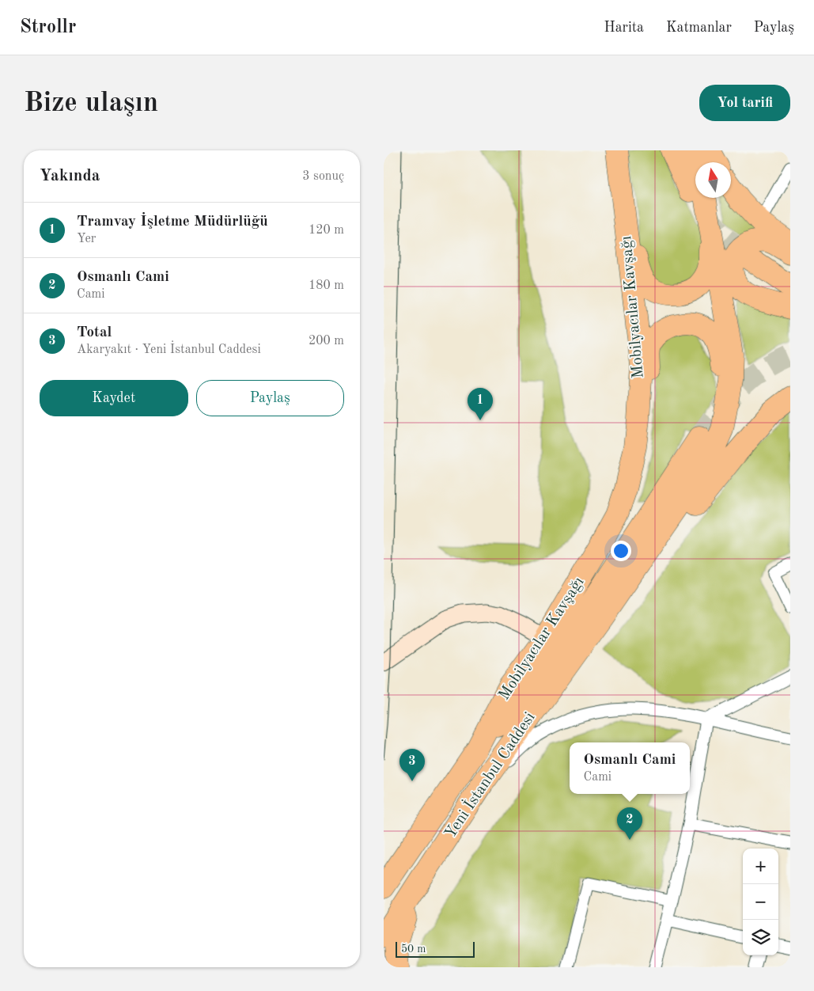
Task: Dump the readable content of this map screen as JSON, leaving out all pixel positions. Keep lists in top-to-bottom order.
{
  "streets": {
    "highway": ["Mobilyacılar Kavşağı", "Yeni İstanbul Caddesi"]
  },
  "crossings": [
    ["Mobilyacılar Kavşağı", "Yeni İstanbul Caddesi"]
  ],
  "scale_bar": "50 m",
  "north": "top",
  "page": {
    "header": "Strollr",
    "nav": ["Harita", "Katmanlar", "Paylaş"],
    "buttons": [
      "Yol tarifi",
      ["Kaydet", "Paylaş"]
    ],
    "title": "Bize ulaşın",
    "heading": ["Yakında", "3 sonuç"],
    "list": [
      {
        "mark": "1",
        "name": "Tramvay İşletme Müdürlüğü",
        "note": "Yer",
        "value": "120 m"
      },
      {
        "mark": "2",
        "name": "Osmanlı Cami",
        "note": "Cami",
        "value": "180 m"
      },
      {
        "mark": "3",
        "name": "Total",
        "note": "Akaryakıt · Yeni İstanbul Caddesi",
        "value": "200 m"
      }
    ],
    "pins": ["1", "3", "2"],
    "popup": ["Osmanlı Cami", "Cami"],
    "map_buttons": ["+", "−"],
    "scale": "50 m"
  }
}
